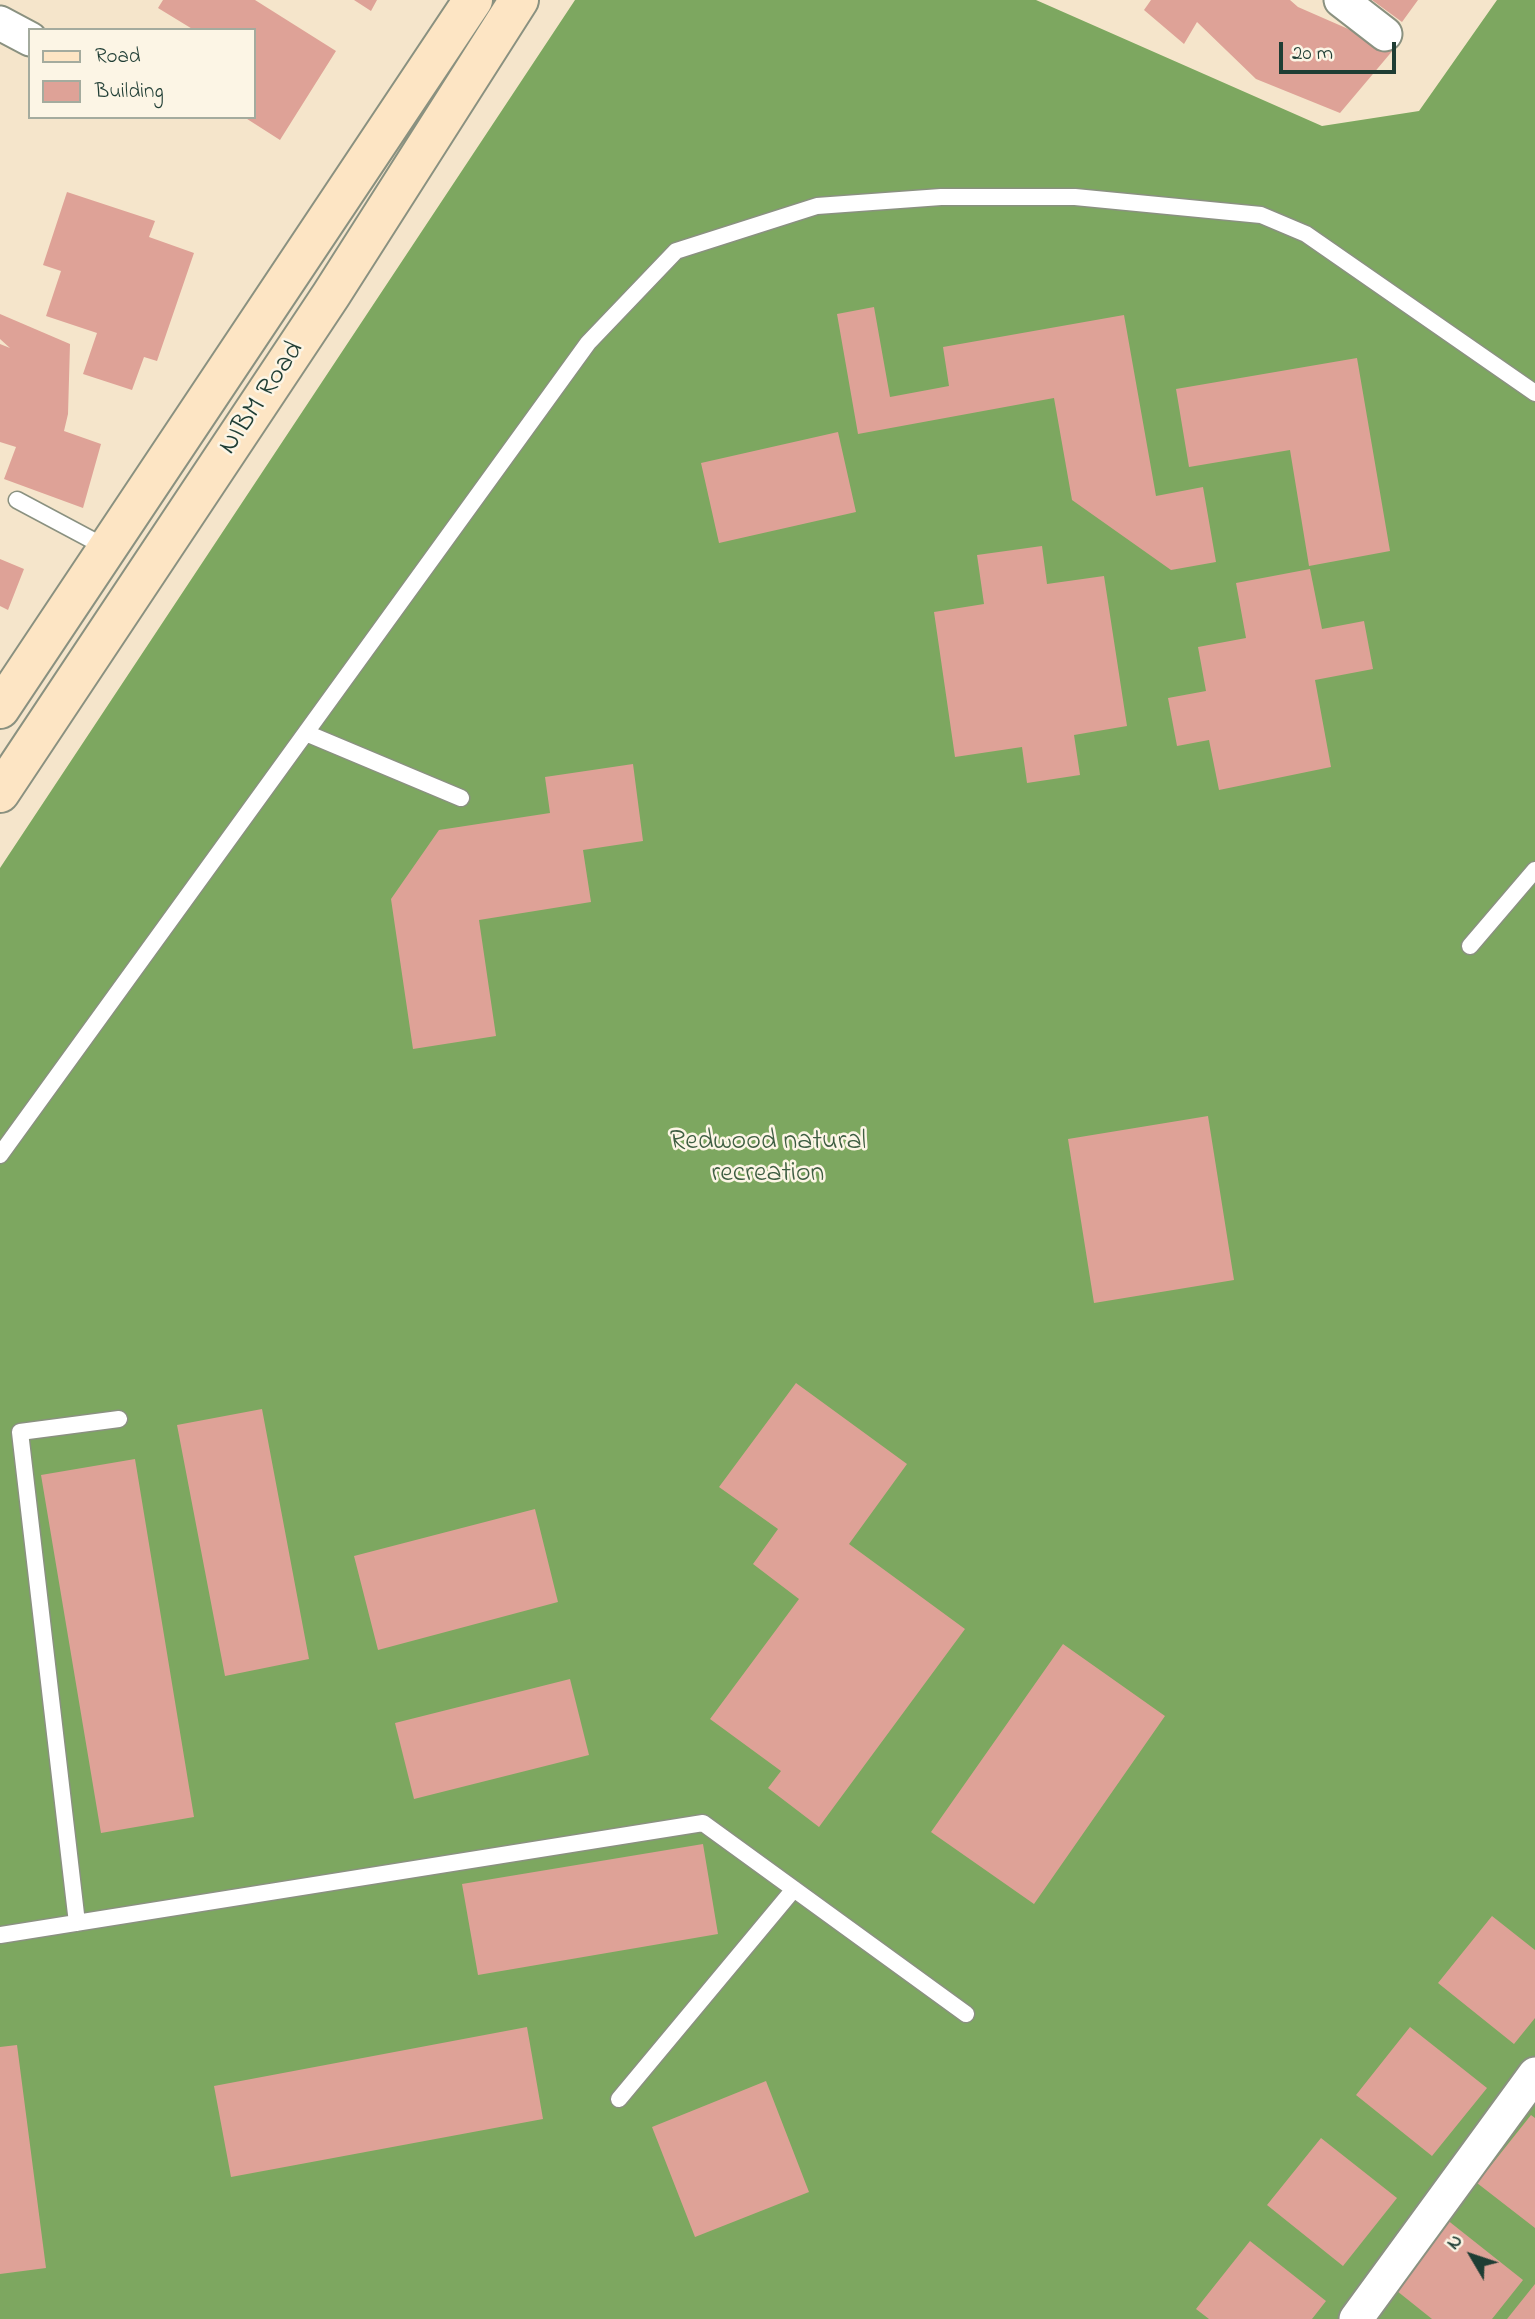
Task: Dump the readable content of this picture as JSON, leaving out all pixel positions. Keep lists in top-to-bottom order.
{
  "streets": {
    "street": ["NIBM Road"]
  },
  "parks": ["Redwood natural recreation"],
  "legend": ["Road", "Building"],
  "scale_bar": "20 m",
  "north": "top left"
}
